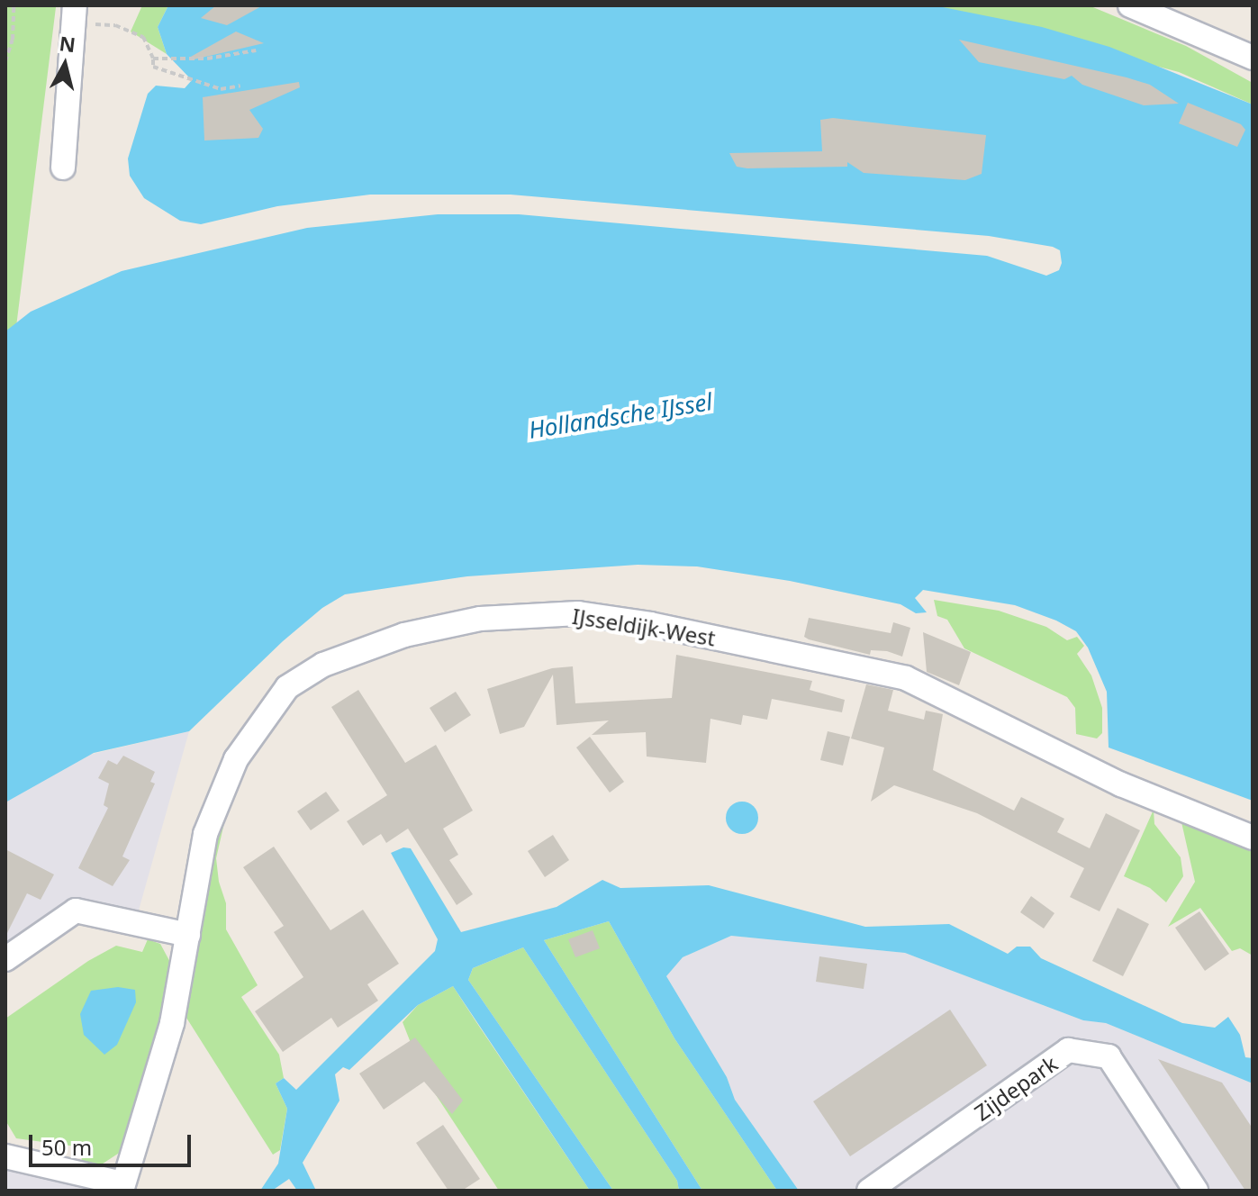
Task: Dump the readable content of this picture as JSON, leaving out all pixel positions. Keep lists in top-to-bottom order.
{
  "streets": {
    "street": ["IJsseldijk-West", "Zijdepark"]
  },
  "water": ["Hollandsche IJssel"],
  "scale_bar": "50 m",
  "north": "top"
}
